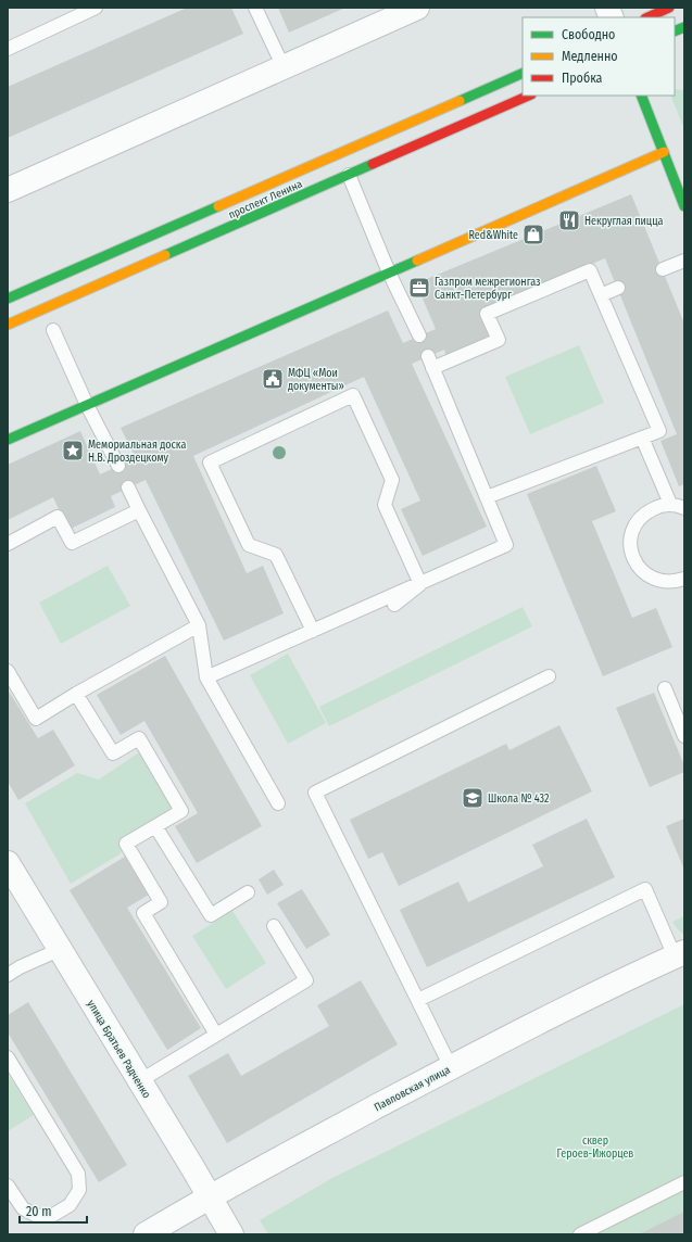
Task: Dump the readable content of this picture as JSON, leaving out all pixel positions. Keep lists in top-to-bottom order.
{
  "streets": {
    "main road": ["проспект Ленина"],
    "street": ["улица Братьев Радченко", "Павловская улица"]
  },
  "crossings": [
    ["улица Братьев Радченко", "Павловская улица"]
  ],
  "parks": ["сквер Героев-Ижорцев"],
  "places": {
    "restaurant": ["Некруглая пицца"],
    "shop": ["Red&White"],
    "office": ["Газпром межрегионгаз Санкт-Петербург"],
    "public building": ["МФЦ «Мои документы»"],
    "place": ["Мемориальная доска Н.В. Дроздецкому"],
    "school or university": ["Школа № 432"]
  },
  "legend": ["Свободно", "Медленно", "Пробка"],
  "scale_bar": "20 m"
}
